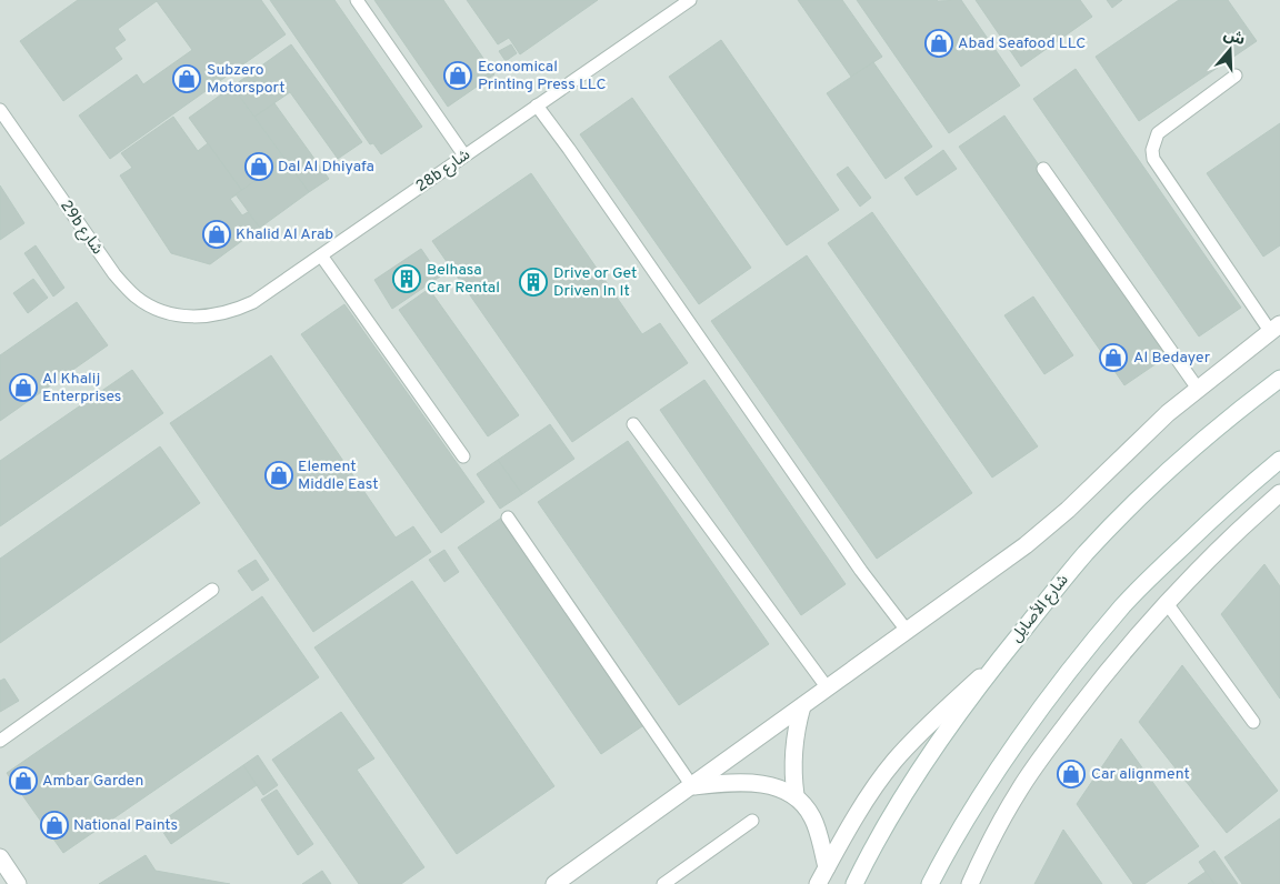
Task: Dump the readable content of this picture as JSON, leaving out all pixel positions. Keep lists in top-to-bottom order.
{
  "streets": {
    "street": ["شارع الأصايل"],
    "lane": ["28b شارع", "29b شارع"]
  },
  "crossings": [
    ["28b شارع", "29b شارع"]
  ],
  "places": {
    "shop": [
      "Abad Seafood LLC",
      "Economical Printing Press LLC",
      "Subzero Motorsport",
      "Dal Al Dhiyafa",
      "Khalid Al Arab",
      "Al Bedayer",
      "Al Khalij Enterprises",
      "Element Middle East",
      "Car alignment",
      "Ambar Garden",
      "National Paints"
    ],
    "building": ["Belhasa Car Rental", "Drive or Get Driven In It"]
  },
  "north": "top"
}
